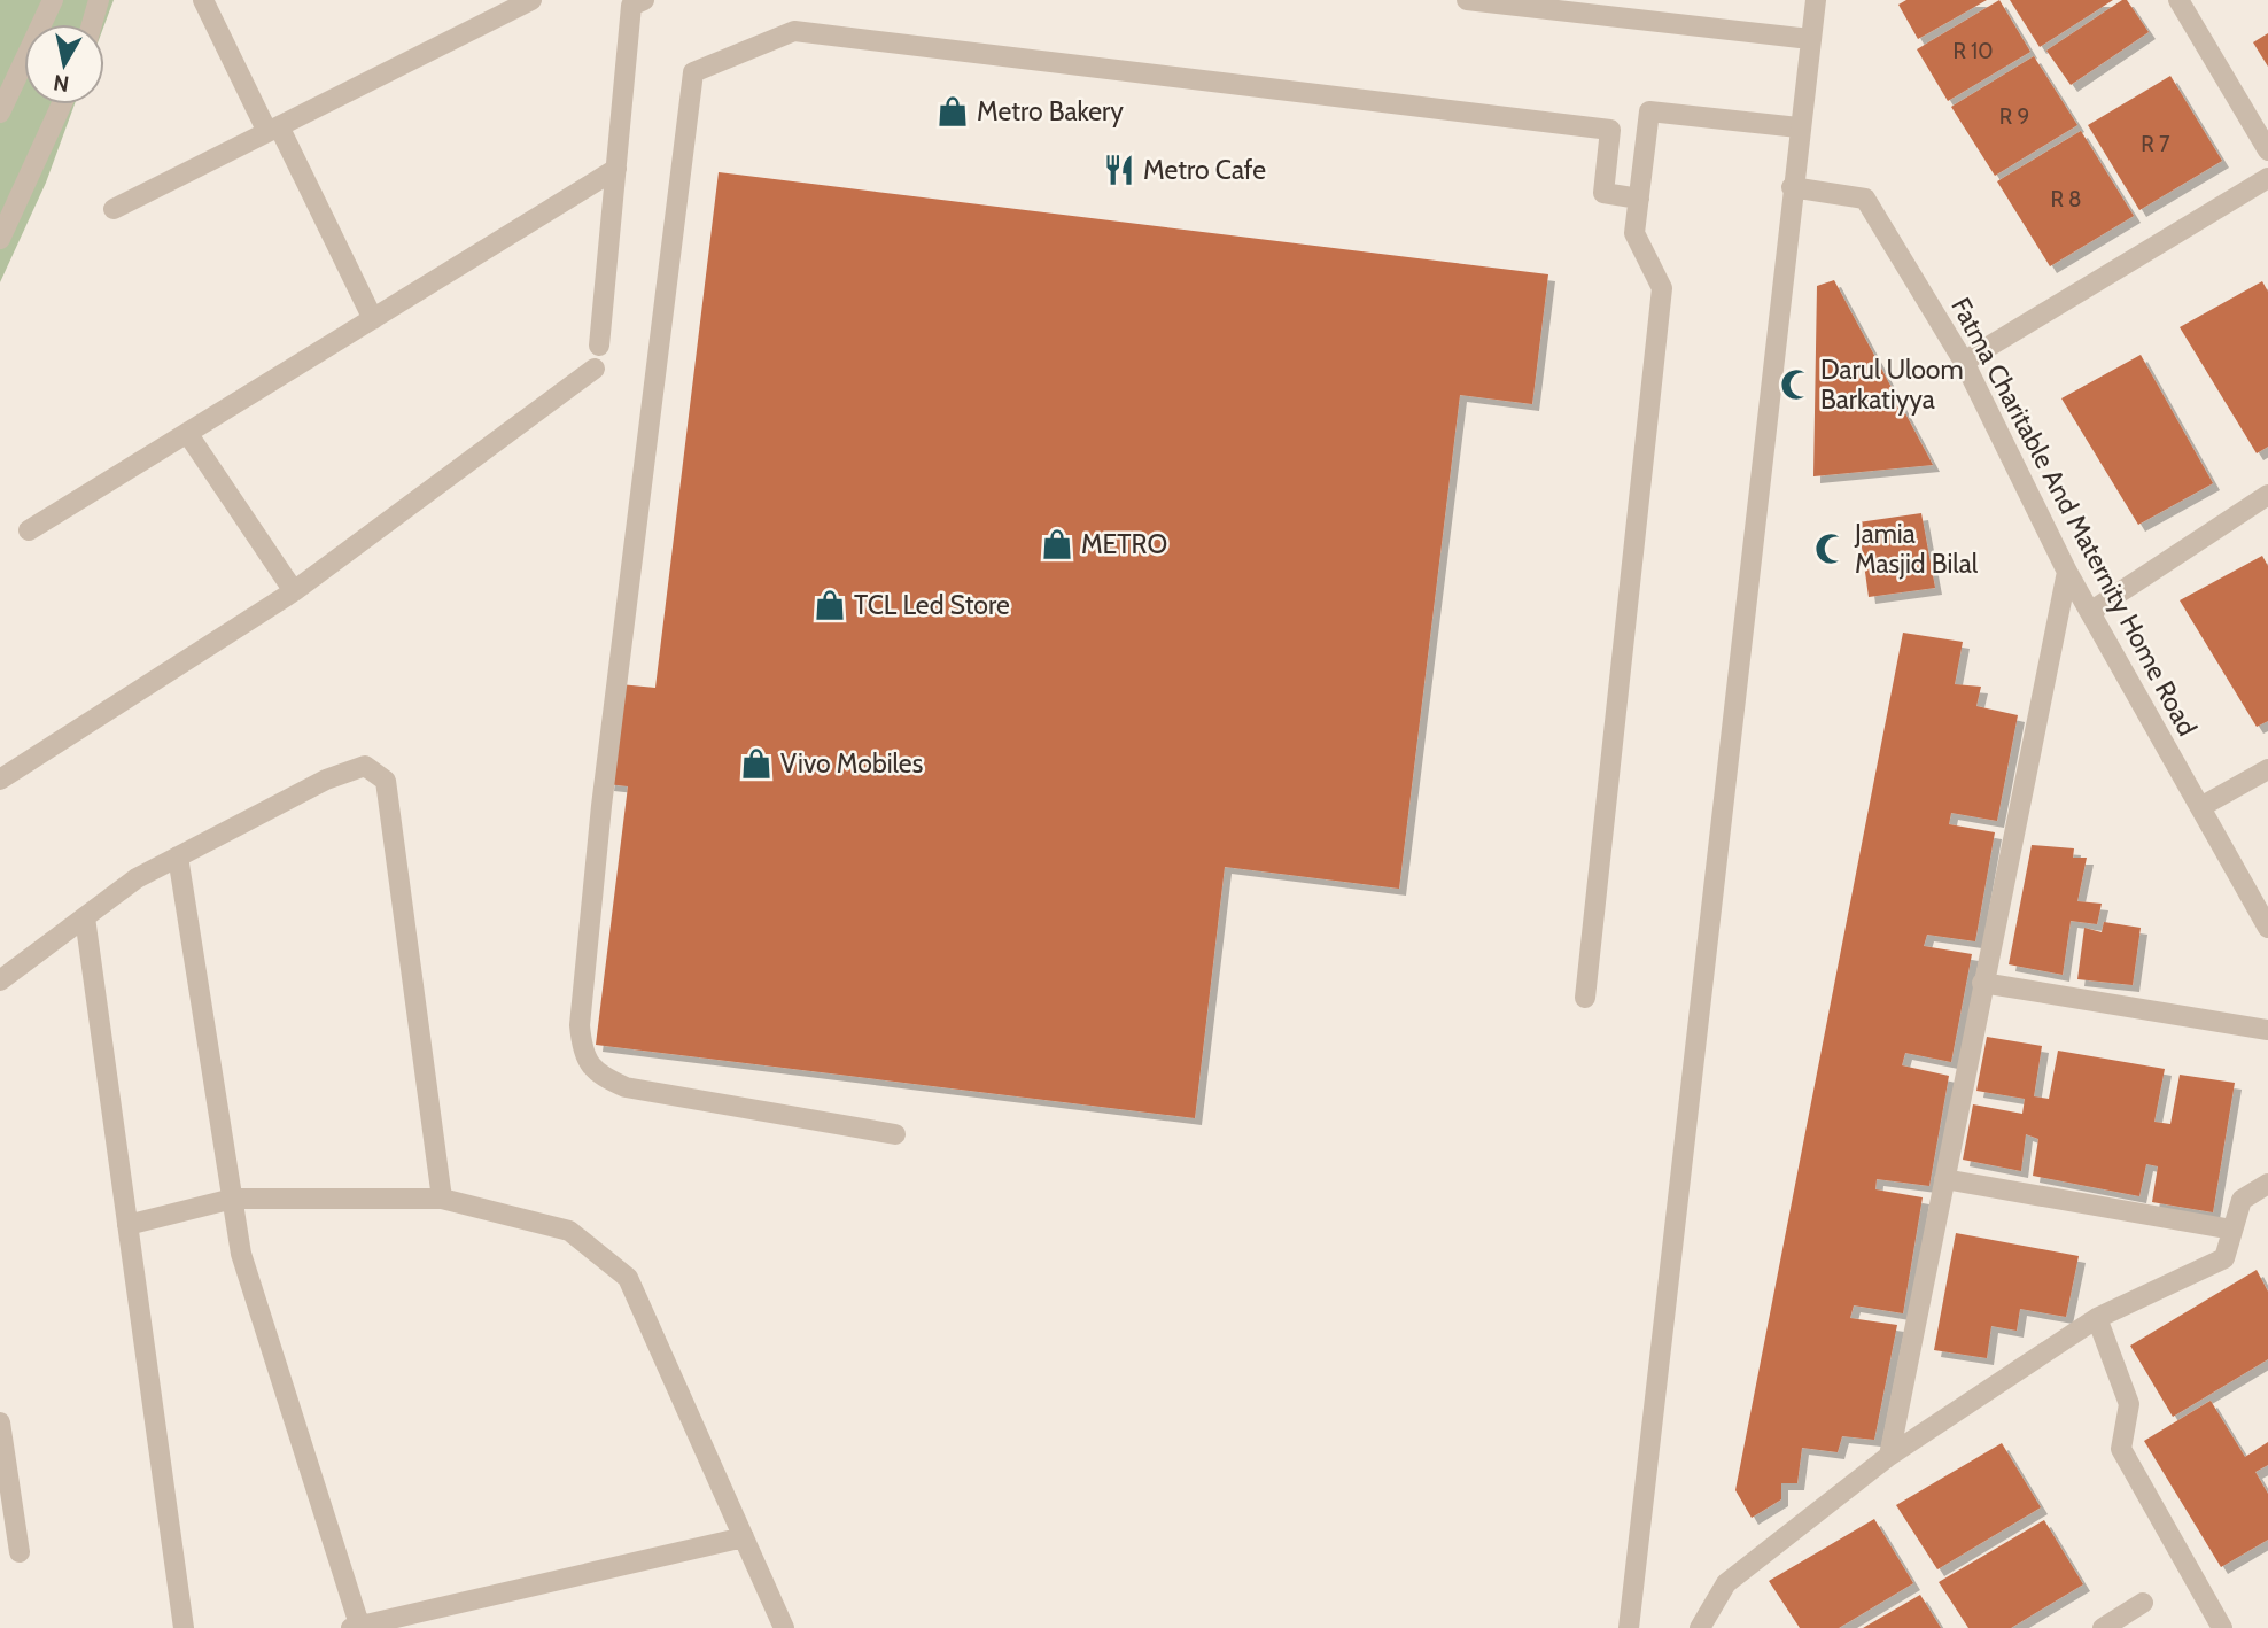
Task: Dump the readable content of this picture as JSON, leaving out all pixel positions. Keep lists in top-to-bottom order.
{
  "streets": {
    "street": ["Fatma Charitable And Maternity Home Road"]
  },
  "places": {
    "shop": [
      "Metro Bakery",
      "METRO",
      "TCL Led Store",
      "Vivo Mobiles"
    ],
    "restaurant": ["Metro Cafe"],
    "mosque": ["Darul Uloom Barkatiyya", "Jamia Masjid Bilal"]
  },
  "house_numbers": [
    "R 10",
    "R 9",
    "R 7",
    "R 8"
  ],
  "north": "bottom"
}
